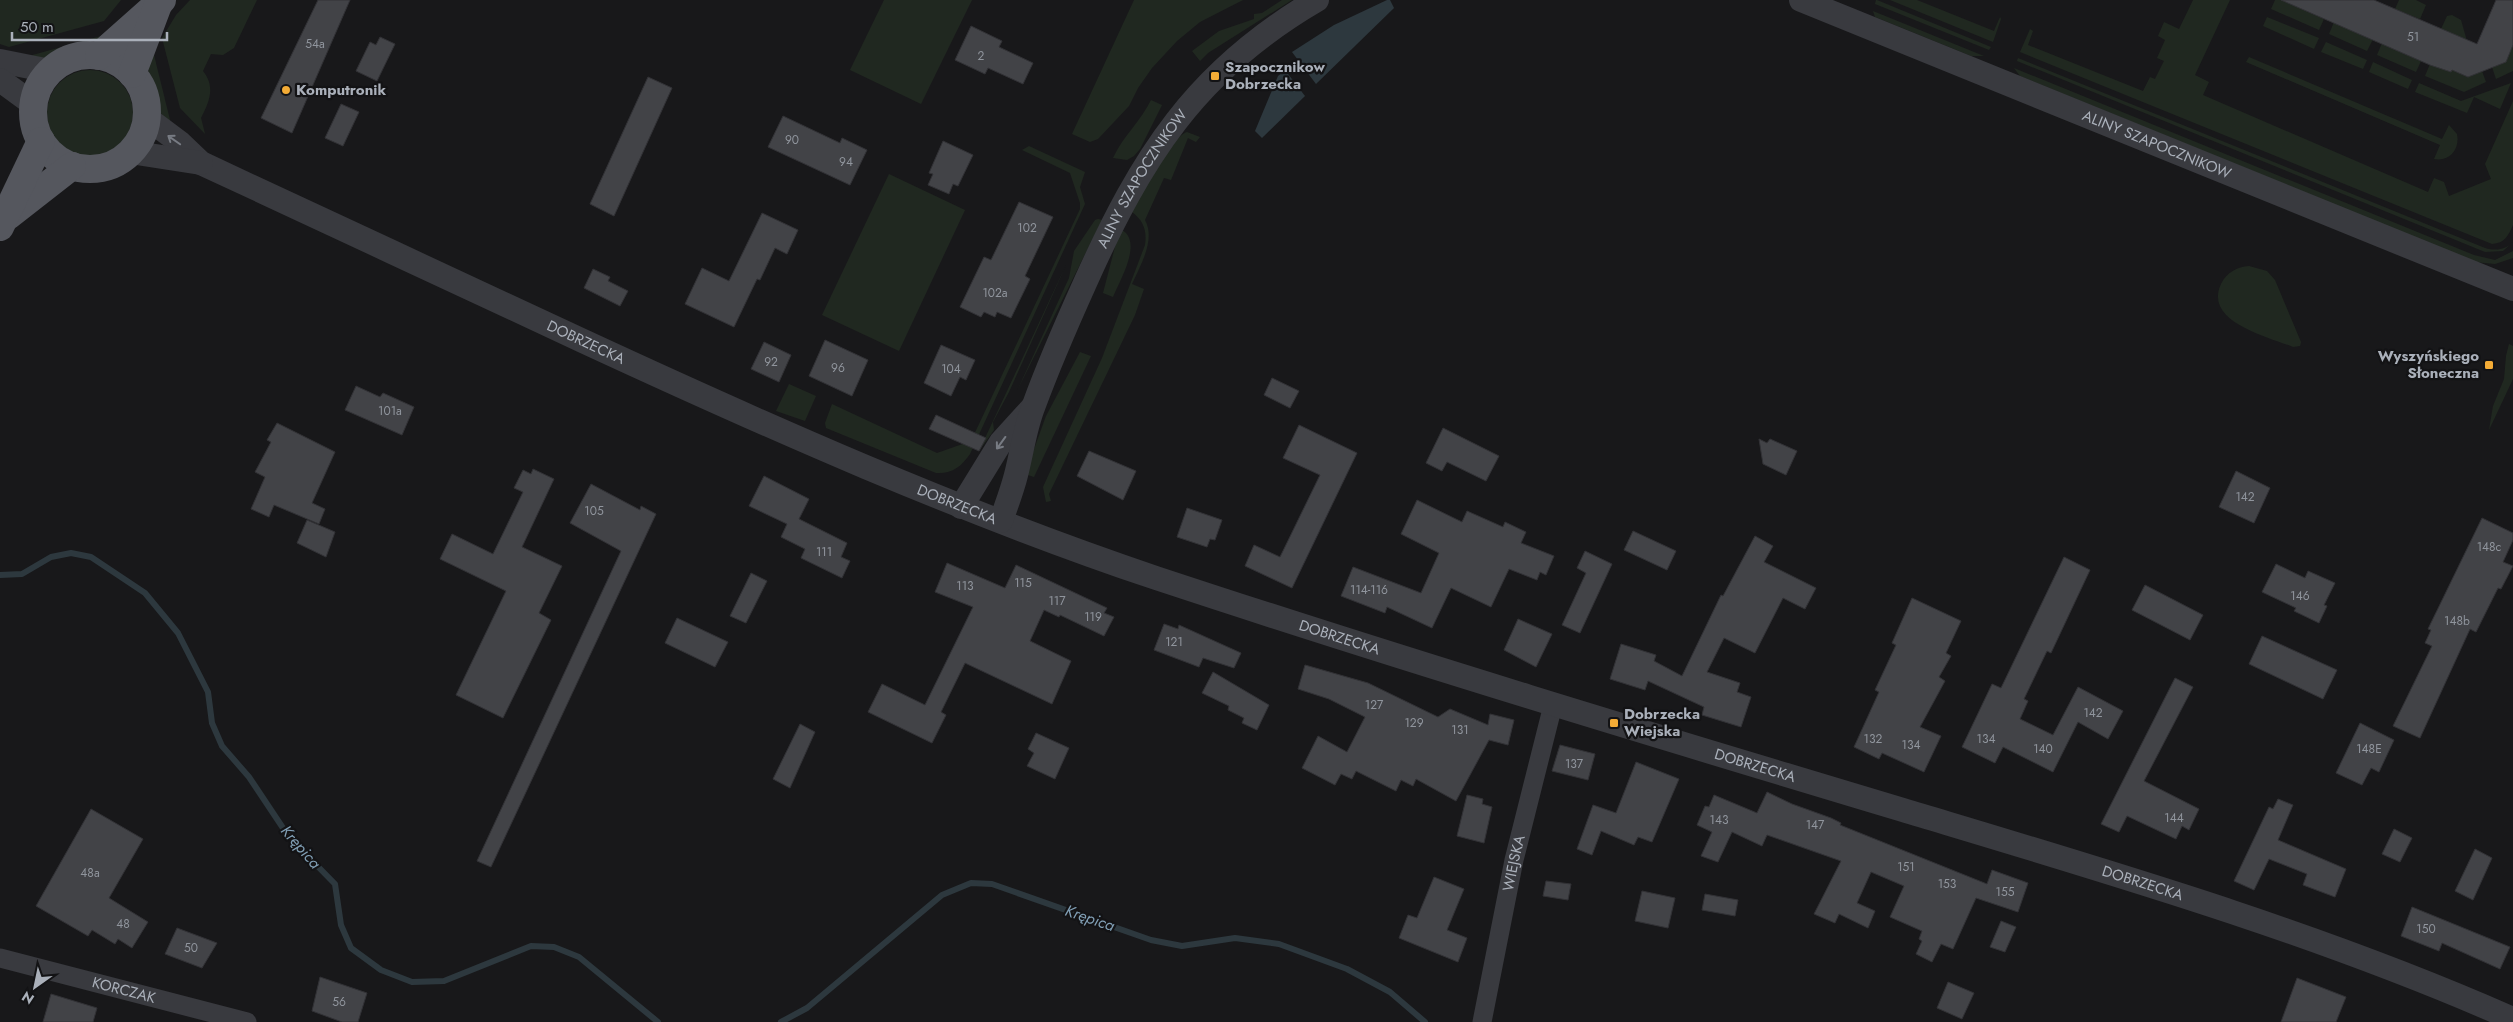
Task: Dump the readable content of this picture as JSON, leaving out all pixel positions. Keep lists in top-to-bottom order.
{
  "streets": {
    "street": [
      "ALINY SZAPOCZNIKOW",
      "DOBRZECKA",
      "WIEJSKA",
      "KORCZAK"
    ]
  },
  "crossings": [
    ["ALINY SZAPOCZNIKOW", "DOBRZECKA"],
    ["DOBRZECKA", "WIEJSKA"]
  ],
  "water": ["Krępica"],
  "places": {
    "transit": ["Szapocznikow Dobrzecka", "Wyszyńskiego Słoneczna", "Dobrzecka Wiejska"],
    "other": ["Komputronik"]
  },
  "house_numbers": [
    "51",
    "54a",
    "2",
    "90",
    "94",
    "102",
    "102a",
    "92",
    "96",
    "104",
    "101a",
    "142",
    "105",
    "148c",
    "111",
    "115",
    "113",
    "114-116",
    "146",
    "117",
    "119",
    "148b",
    "121",
    "127",
    "142",
    "129",
    "131",
    "132",
    "134",
    "134",
    "140",
    "148E",
    "137",
    "144",
    "143",
    "147",
    "151",
    "48a",
    "153",
    "155",
    "48",
    "150",
    "50",
    "56"
  ],
  "scale_bar": "50 m",
  "north": "bottom left"
}
